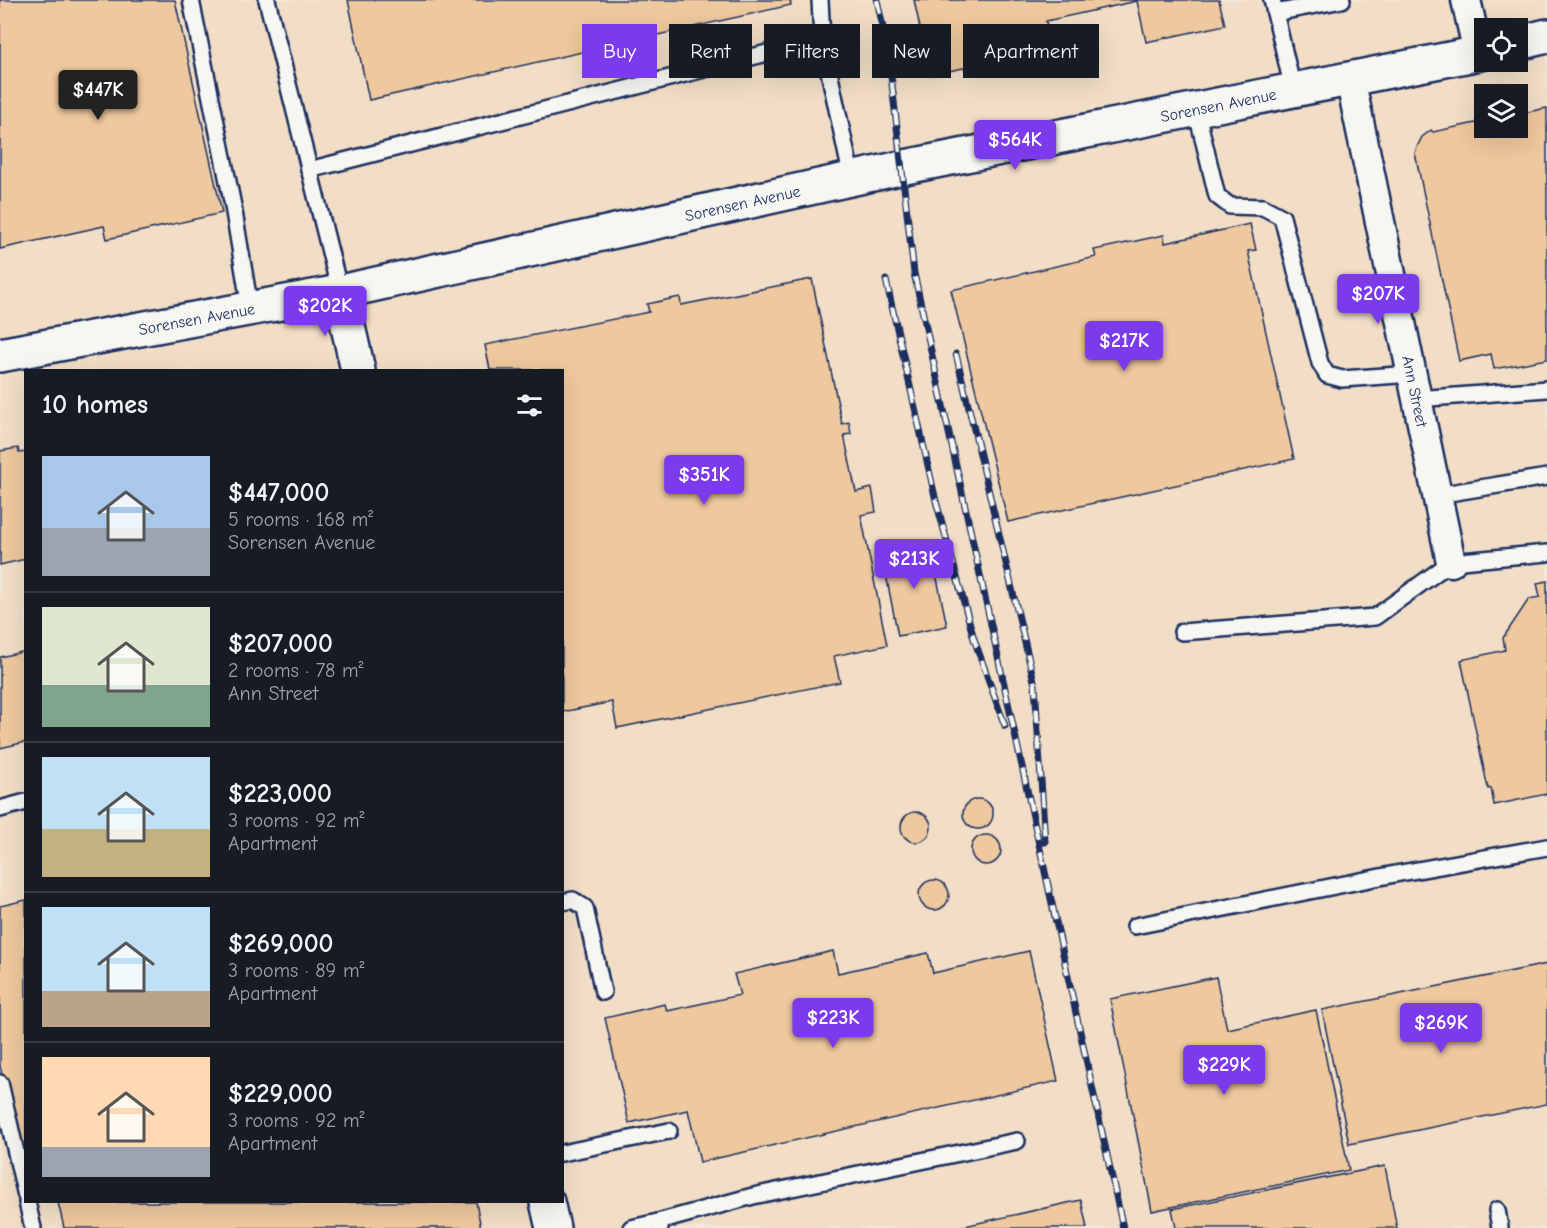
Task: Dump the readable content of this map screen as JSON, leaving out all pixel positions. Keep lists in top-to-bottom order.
{
  "streets": {
    "street": ["Sorensen Avenue", "Ann Street"]
  },
  "crossings": [
    ["Sorensen Avenue", "Ann Street"]
  ],
  "page": {
    "chip": [
      "Buy",
      "Rent",
      "Filters",
      "New",
      "Apartment"
    ],
    "price": [
      "$447K",
      "$564K",
      "$207K",
      "$202K",
      "$217K",
      "$351K",
      "$213K",
      "$223K",
      "$269K",
      "$229K"
    ],
    "heading": "10 homes",
    "list": [
      {
        "name": "$447,000",
        "note": "5 rooms · 168 m² · Sorensen Avenue"
      },
      {
        "name": "$207,000",
        "note": "2 rooms · 78 m² · Ann Street"
      },
      {
        "name": "$223,000",
        "note": "3 rooms · 92 m² · Apartment"
      },
      {
        "name": "$269,000",
        "note": "3 rooms · 89 m² · Apartment"
      },
      {
        "name": "$229,000",
        "note": "3 rooms · 92 m² · Apartment"
      }
    ]
  }
}
